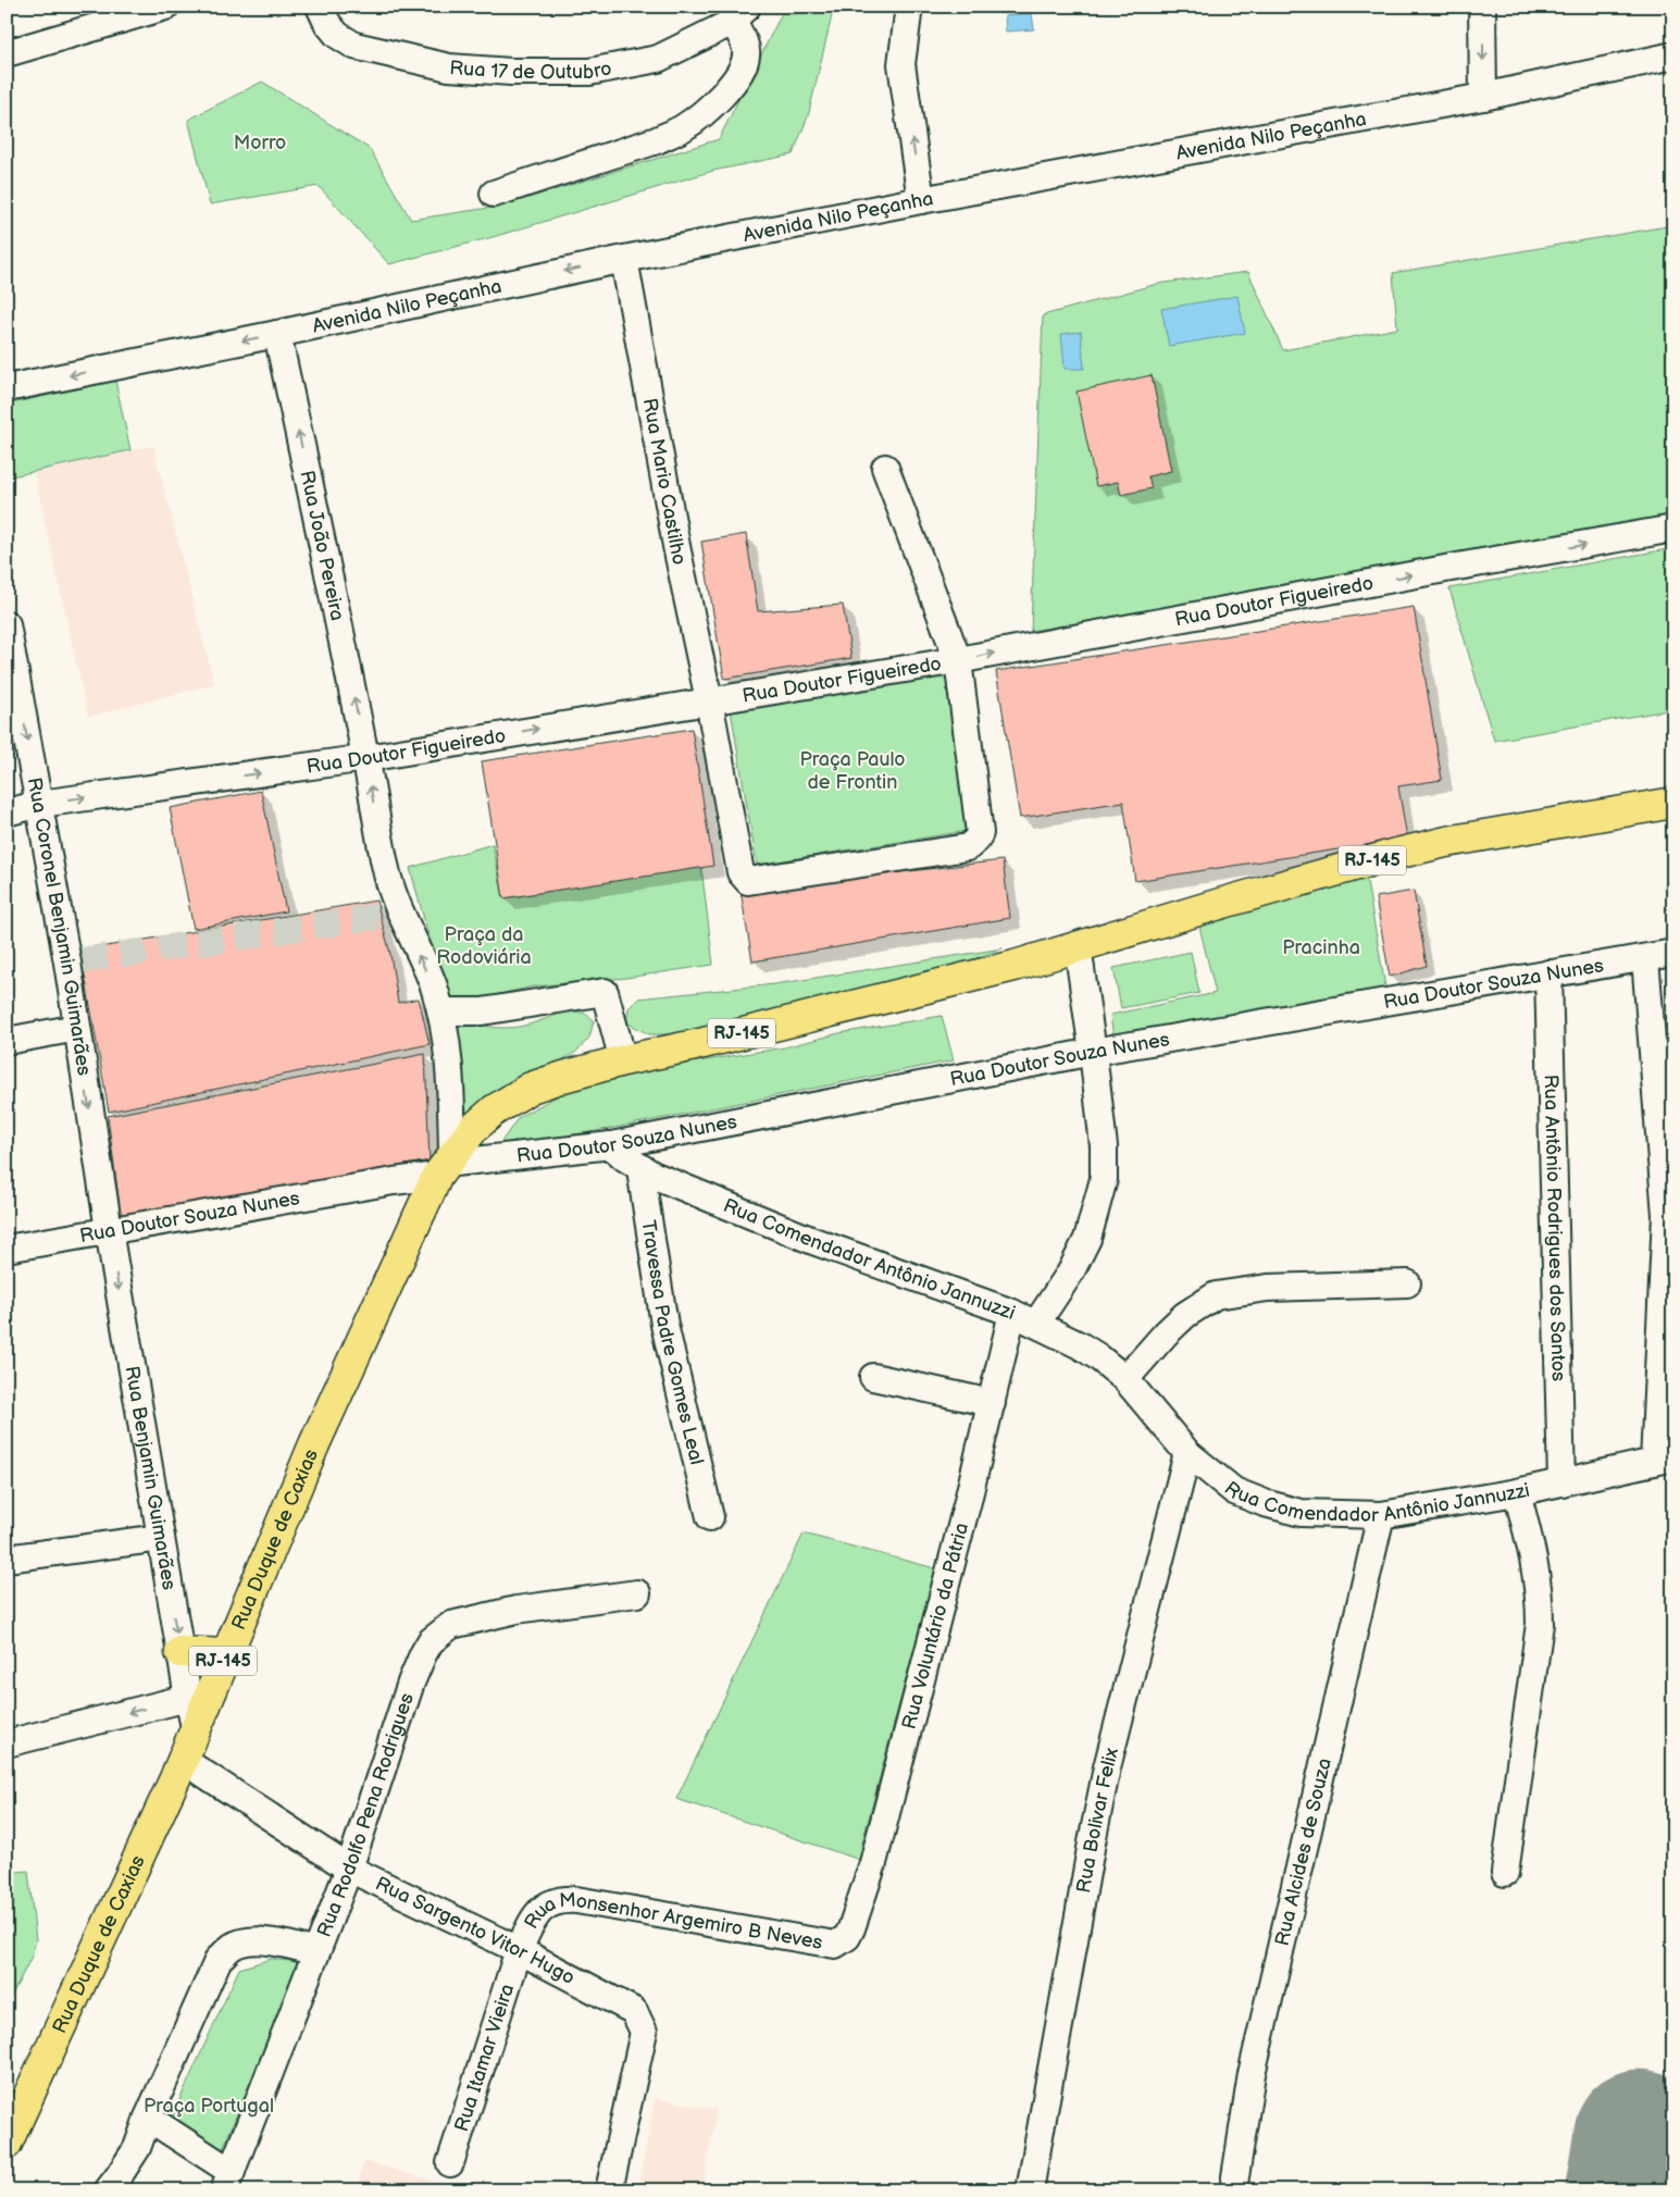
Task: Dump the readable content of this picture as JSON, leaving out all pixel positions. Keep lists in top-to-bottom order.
{
  "streets": {
    "main road": ["RJ-145", "Rua Duque de Caxias"],
    "street": [
      "Rua 17 de Outubro",
      "Avenida Nilo Peçanha",
      "Rua Mario Castilho",
      "Rua João Pereira",
      "Rua Doutor Figueiredo",
      "Rua Coronel Benjamin Guimarães",
      "Rua Doutor Souza Nunes",
      "Rua Antônio Rodrigues dos Santos",
      "Rua Comendador Antônio Jannuzzi",
      "Travessa Padre Gomes Leal",
      "Rua Benjamin Guimarães",
      "Rua Voluntário da Pátria",
      "Rua Rodolfo Pena Rodrigues",
      "Rua Bolivar Felix",
      "Rua Alcides de Souza",
      "Rua Sargento Vitor Hugo",
      "Rua Monsenhor Argemiro B Neves",
      "Rua Itamar Vieira"
    ]
  },
  "crossings": [
    ["Avenida Nilo Peçanha", "Rua Mario Castilho"],
    ["Avenida Nilo Peçanha", "Rua João Pereira"],
    ["Rua Mario Castilho", "Rua Doutor Figueiredo"],
    ["Rua João Pereira", "Rua Doutor Figueiredo"],
    ["Rua João Pereira", "RJ-145"],
    ["Rua João Pereira", "Rua Doutor Souza Nunes"],
    ["Rua João Pereira", "Rua Duque de Caxias"],
    ["Rua Doutor Figueiredo", "Rua Coronel Benjamin Guimarães"],
    ["RJ-145", "Rua Doutor Souza Nunes"],
    ["RJ-145", "Rua Duque de Caxias"],
    ["Rua Coronel Benjamin Guimarães", "Rua Doutor Souza Nunes"],
    ["Rua Coronel Benjamin Guimarães", "Rua Benjamin Guimarães"],
    ["Rua Doutor Souza Nunes", "Rua Antônio Rodrigues dos Santos"],
    ["Rua Doutor Souza Nunes", "Rua Comendador Antônio Jannuzzi"],
    ["Rua Doutor Souza Nunes", "Rua Benjamin Guimarães"],
    ["Rua Doutor Souza Nunes", "Rua Duque de Caxias"],
    ["Rua Antônio Rodrigues dos Santos", "Rua Comendador Antônio Jannuzzi"],
    ["Rua Comendador Antônio Jannuzzi", "Travessa Padre Gomes Leal"],
    ["Rua Comendador Antônio Jannuzzi", "Rua Voluntário da Pátria"],
    ["Rua Comendador Antônio Jannuzzi", "Rua Bolivar Felix"],
    ["Rua Comendador Antônio Jannuzzi", "Rua Alcides de Souza"],
    ["Rua Benjamin Guimarães", "Rua Duque de Caxias"],
    ["Rua Duque de Caxias", "Rua Sargento Vitor Hugo"],
    ["Rua Voluntário da Pátria", "Rua Monsenhor Argemiro B Neves"],
    ["Rua Rodolfo Pena Rodrigues", "Rua Sargento Vitor Hugo"],
    ["Rua Sargento Vitor Hugo", "Rua Monsenhor Argemiro B Neves"],
    ["Rua Sargento Vitor Hugo", "Rua Itamar Vieira"],
    ["Rua Monsenhor Argemiro B Neves", "Rua Itamar Vieira"]
  ],
  "one_way": [
    "Avenida Nilo Peçanha",
    "Rua João Pereira",
    "Rua Doutor Figueiredo",
    "Rua Coronel Benjamin Guimarães",
    "Rua Benjamin Guimarães"
  ],
  "parks": [
    "Morro",
    "Praça Paulo de Frontin",
    "Praça da Rodoviária",
    "Pracinha",
    "Praça Portugal"
  ]
}
